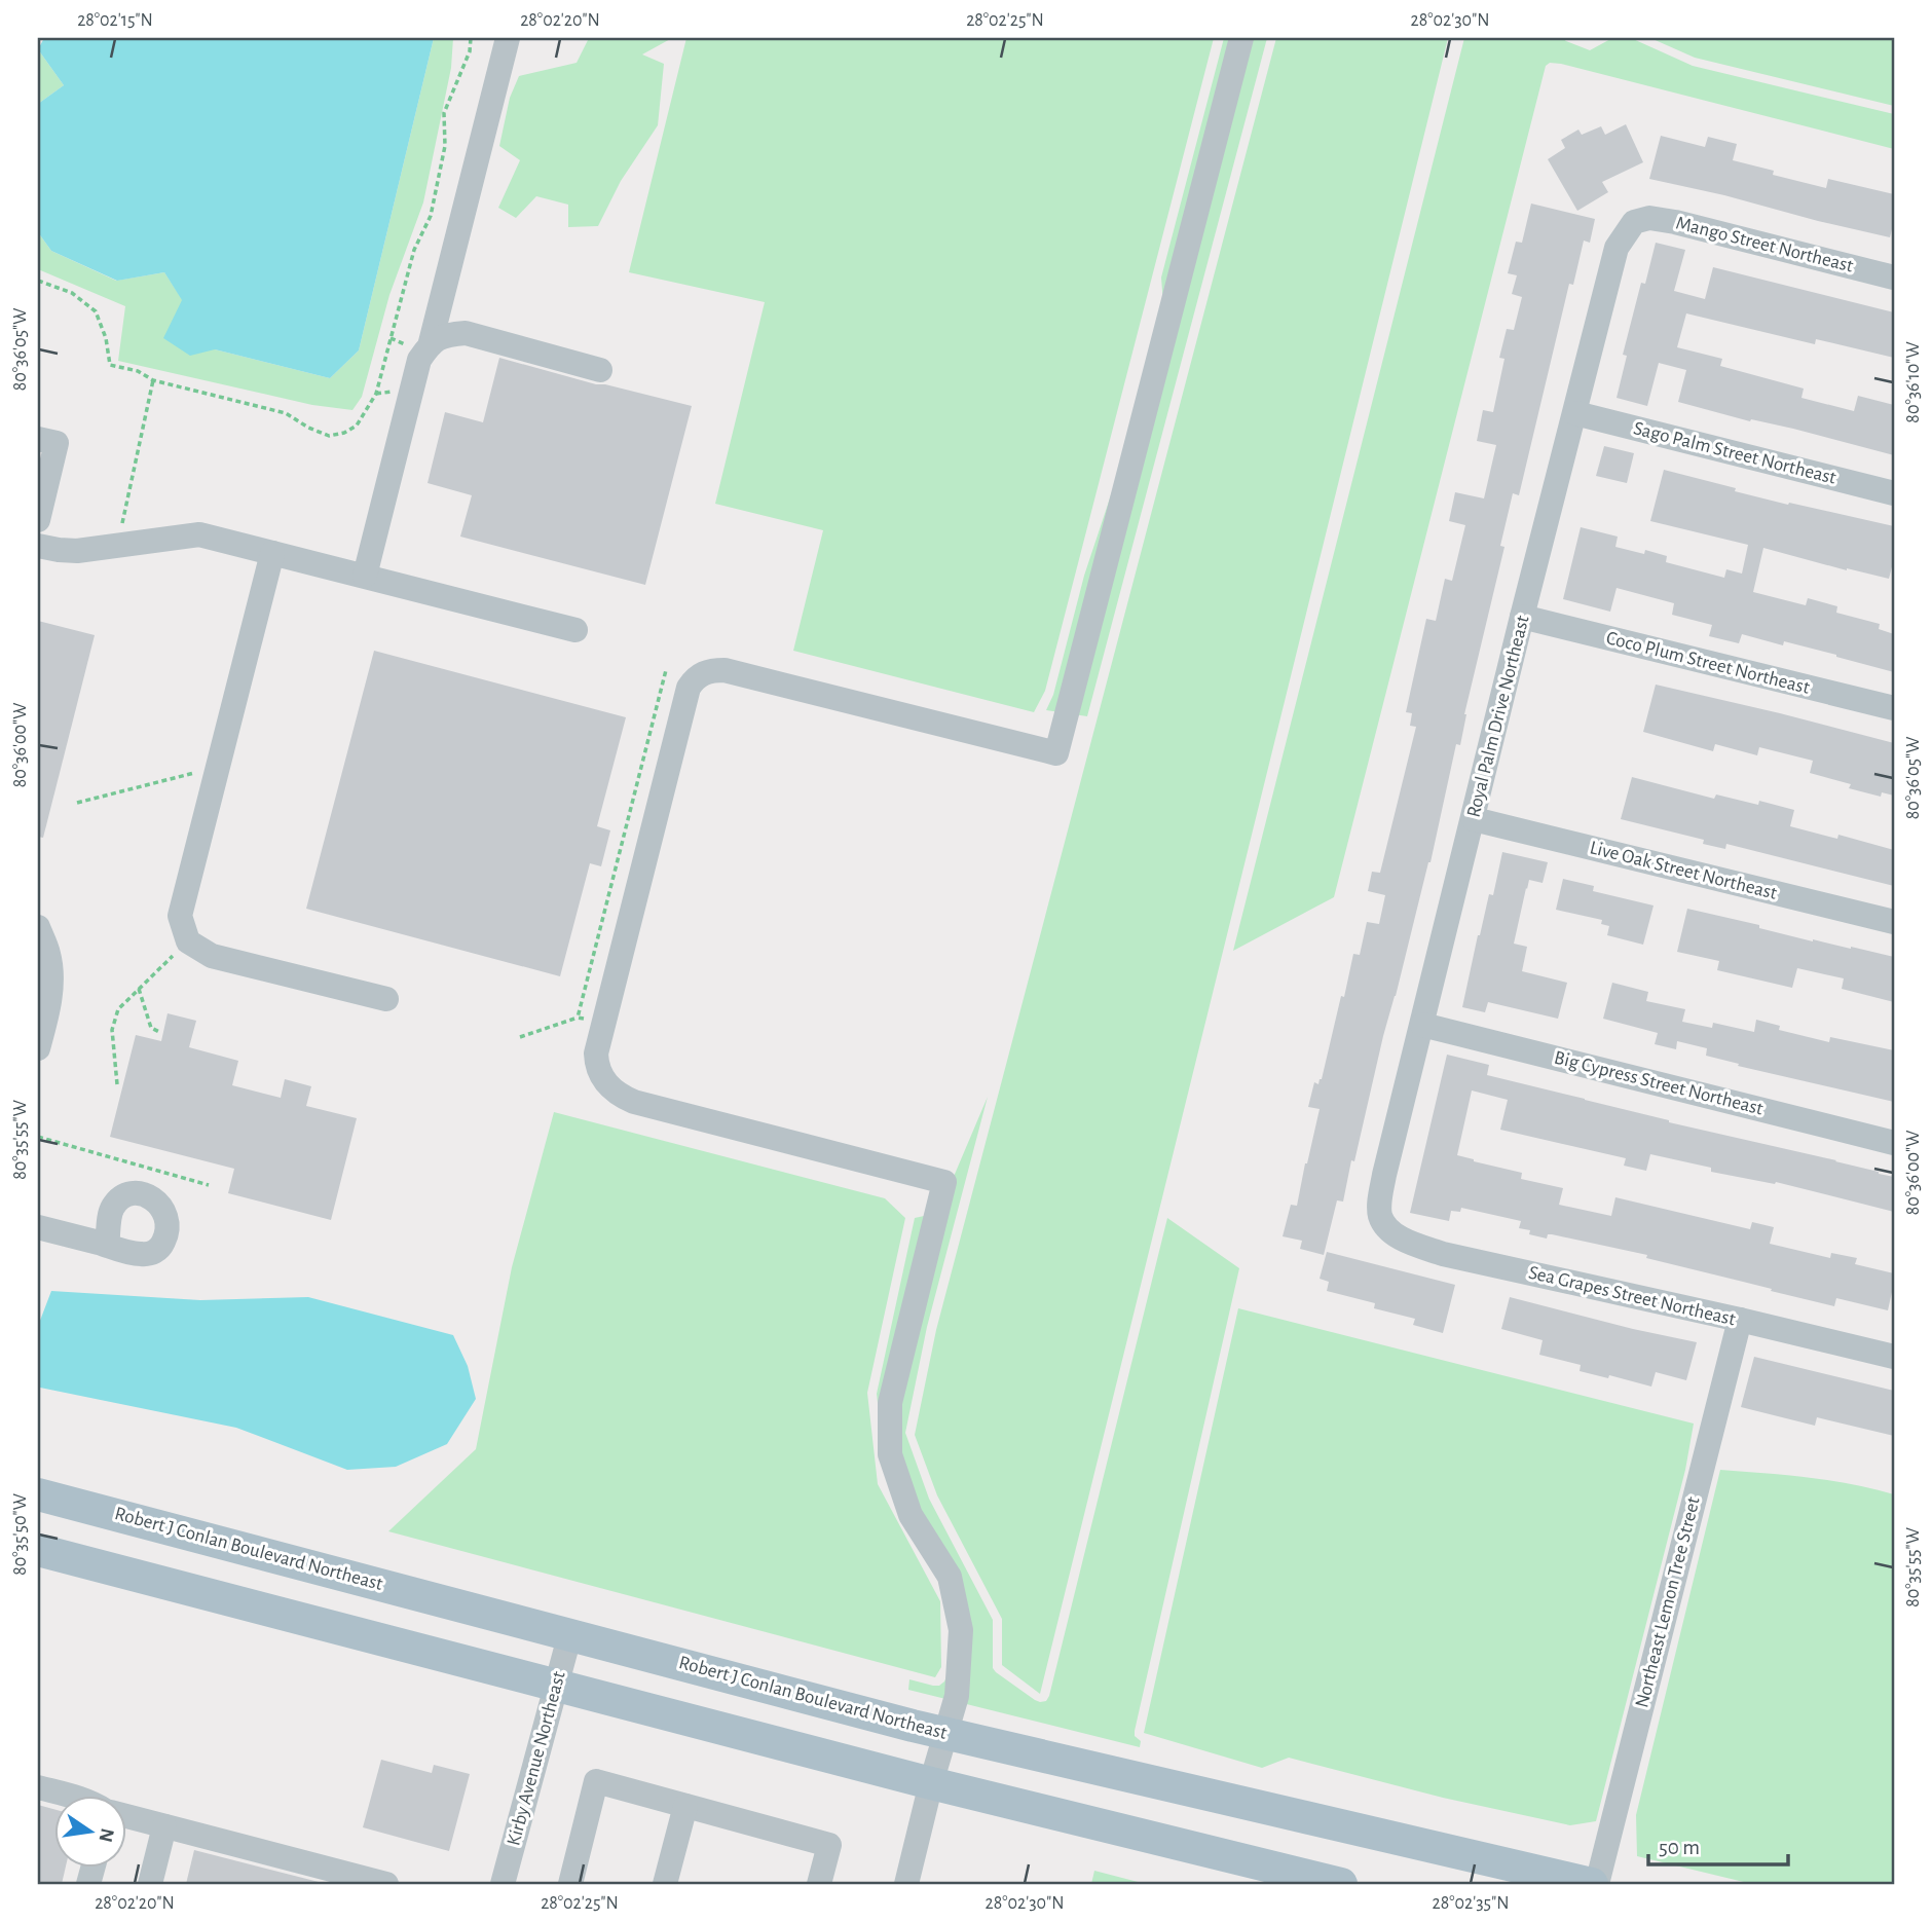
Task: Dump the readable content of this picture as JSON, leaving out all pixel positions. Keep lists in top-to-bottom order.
{
  "streets": {
    "main road": ["Robert J Conlan Boulevard Northeast"],
    "street": [
      "Mango Street Northeast",
      "Sago Palm Street Northeast",
      "Coco Plum Street Northeast",
      "Royal Palm Drive Northeast",
      "Live Oak Street Northeast",
      "Big Cypress Street Northeast",
      "Sea Grapes Street Northeast",
      "Northeast Lemon Tree Street",
      "Kirby Avenue Northeast"
    ]
  },
  "crossings": [
    ["Mango Street Northeast", "Royal Palm Drive Northeast"],
    ["Sago Palm Street Northeast", "Royal Palm Drive Northeast"],
    ["Coco Plum Street Northeast", "Royal Palm Drive Northeast"],
    ["Royal Palm Drive Northeast", "Live Oak Street Northeast"],
    ["Royal Palm Drive Northeast", "Big Cypress Street Northeast"],
    ["Royal Palm Drive Northeast", "Sea Grapes Street Northeast"],
    ["Sea Grapes Street Northeast", "Northeast Lemon Tree Street"],
    ["Robert J Conlan Boulevard Northeast", "Northeast Lemon Tree Street"],
    ["Robert J Conlan Boulevard Northeast", "Kirby Avenue Northeast"]
  ],
  "scale_bar": "50 m",
  "north": "right",
  "coordinates": [
    "28°02'15\"N",
    "28°02'20\"N",
    "28°02'25\"N",
    "28°02'30\"N",
    "80°36'05\"W",
    "80°36'10\"W",
    "80°36'00\"W",
    "80°35'55\"W",
    "80°35'50\"W",
    "28°02'35\"N"
  ]
}
